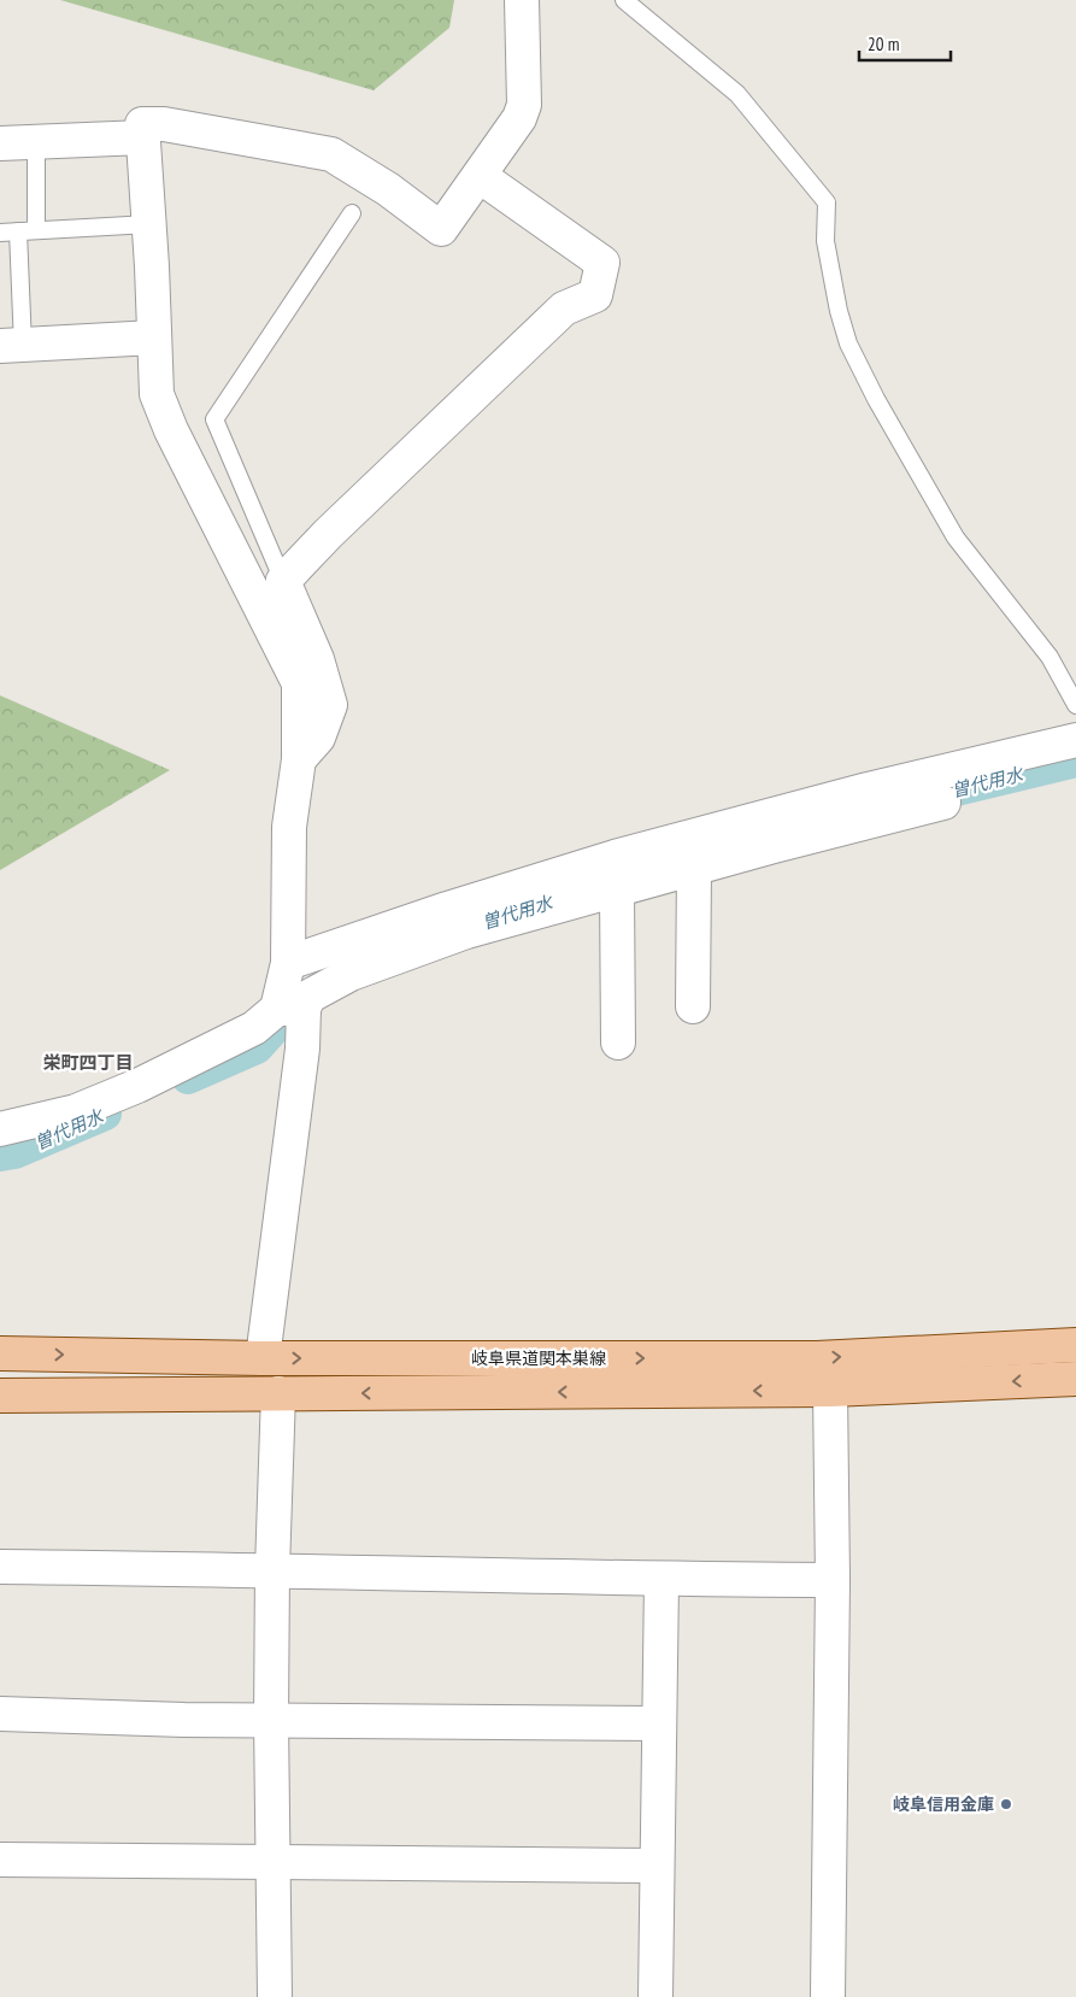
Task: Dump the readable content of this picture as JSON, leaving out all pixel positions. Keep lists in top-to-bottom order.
{
  "streets": {
    "main road": ["岐阜県道関本巣線"]
  },
  "districts": ["栄町四丁目"],
  "water": ["曽代用水"],
  "places": ["岐阜信用金庫"],
  "scale_bar": "20 m"
}
